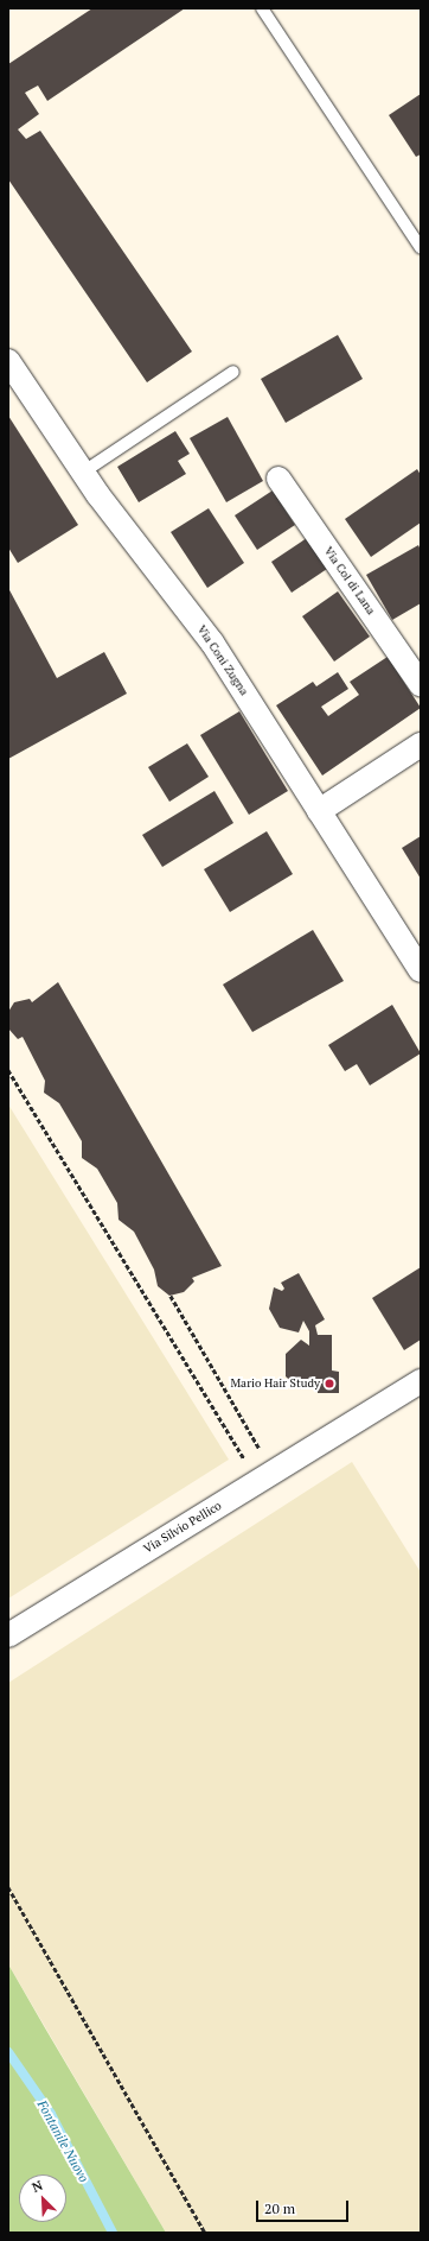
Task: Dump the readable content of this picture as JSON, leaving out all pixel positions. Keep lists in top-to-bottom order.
{
  "streets": {
    "street": ["Via Col di Lana", "Via Coni Zugna", "Via Silvio Pellico"]
  },
  "water": ["Fontanile Nuovo"],
  "places": ["Mario Hair Study"],
  "scale_bar": "20 m",
  "north": "top left"
}
